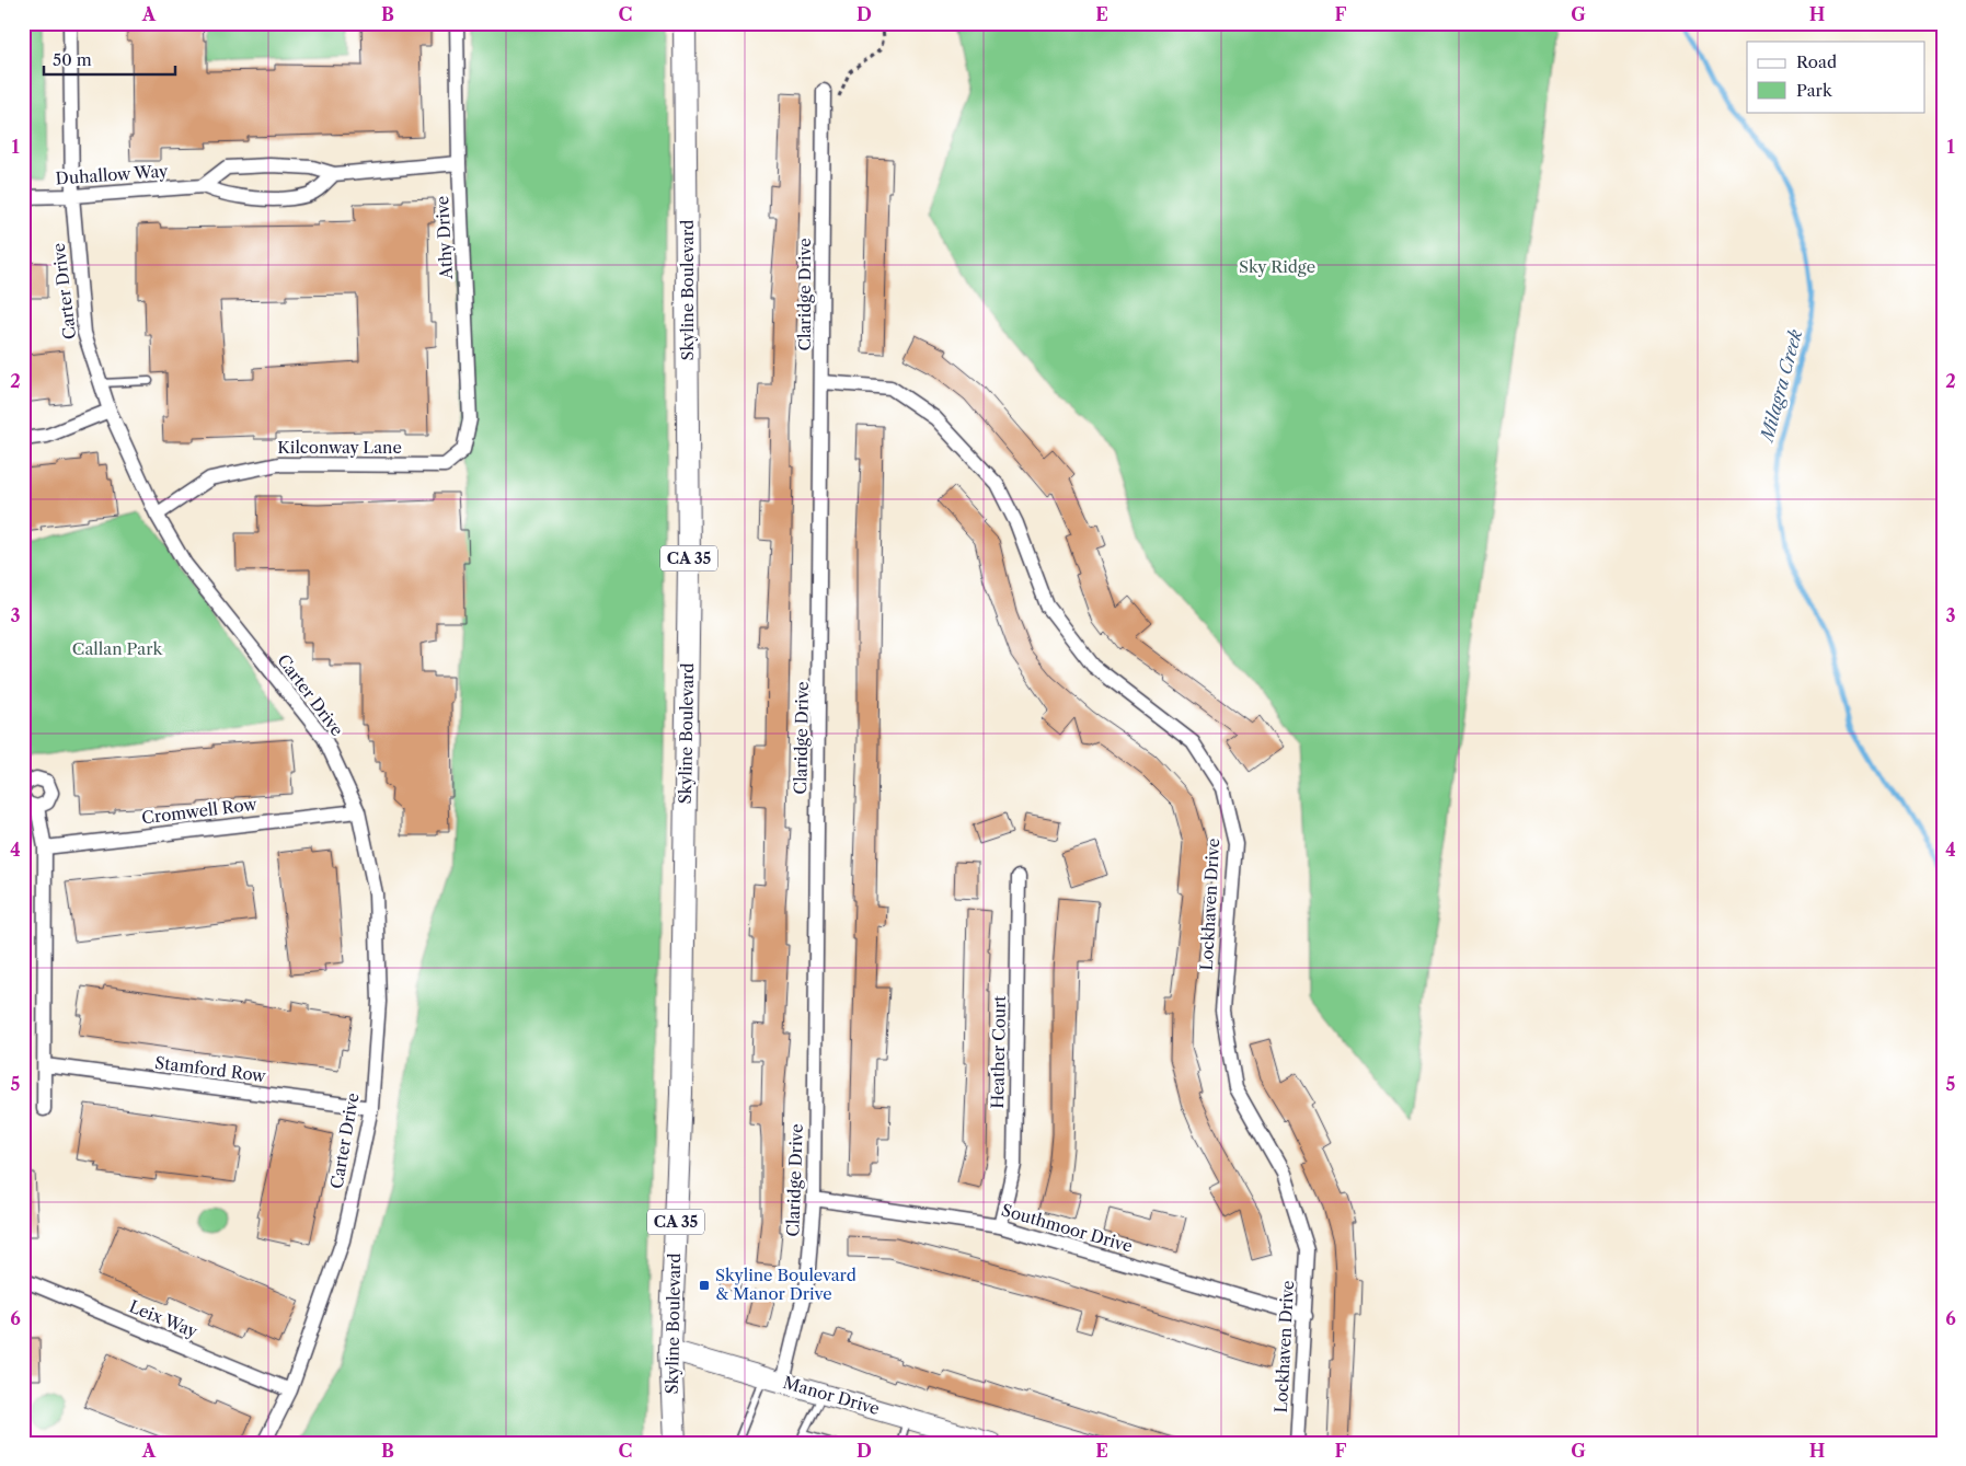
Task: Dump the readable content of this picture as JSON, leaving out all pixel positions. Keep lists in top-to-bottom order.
{
  "streets": {
    "main road": ["Skyline Boulevard", "CA 35"],
    "street": [
      "Duhallow Way",
      "Athy Drive",
      "Carter Drive",
      "Claridge Drive",
      "Kilconway Lane",
      "Cromwell Row",
      "Lockhaven Drive",
      "Heather Court",
      "Stamford Row",
      "Southmoor Drive",
      "Leix Way",
      "Manor Drive"
    ]
  },
  "crossings": [
    ["Duhallow Way", "Carter Drive"],
    ["Athy Drive", "Kilconway Lane"],
    ["Skyline Boulevard", "Manor Drive"],
    ["Carter Drive", "Kilconway Lane"],
    ["Carter Drive", "Cromwell Row"],
    ["Carter Drive", "Stamford Row"],
    ["Carter Drive", "Leix Way"],
    ["Claridge Drive", "Lockhaven Drive"],
    ["Claridge Drive", "Southmoor Drive"],
    ["Claridge Drive", "Manor Drive"],
    ["Lockhaven Drive", "Southmoor Drive"],
    ["Heather Court", "Southmoor Drive"]
  ],
  "water": ["Milagra Creek"],
  "parks": ["Sky Ridge", "Callan Park"],
  "places": {
    "transit": ["Skyline Boulevard & Manor Drive"]
  },
  "legend": ["Road", "Park"],
  "scale_bar": "50 m",
  "grid": {
    "columns": [
      "A",
      "B",
      "C",
      "D",
      "E",
      "F",
      "G",
      "H"
    ],
    "rows": [
      "1",
      "2",
      "3",
      "4",
      "5",
      "6"
    ]
  }
}
